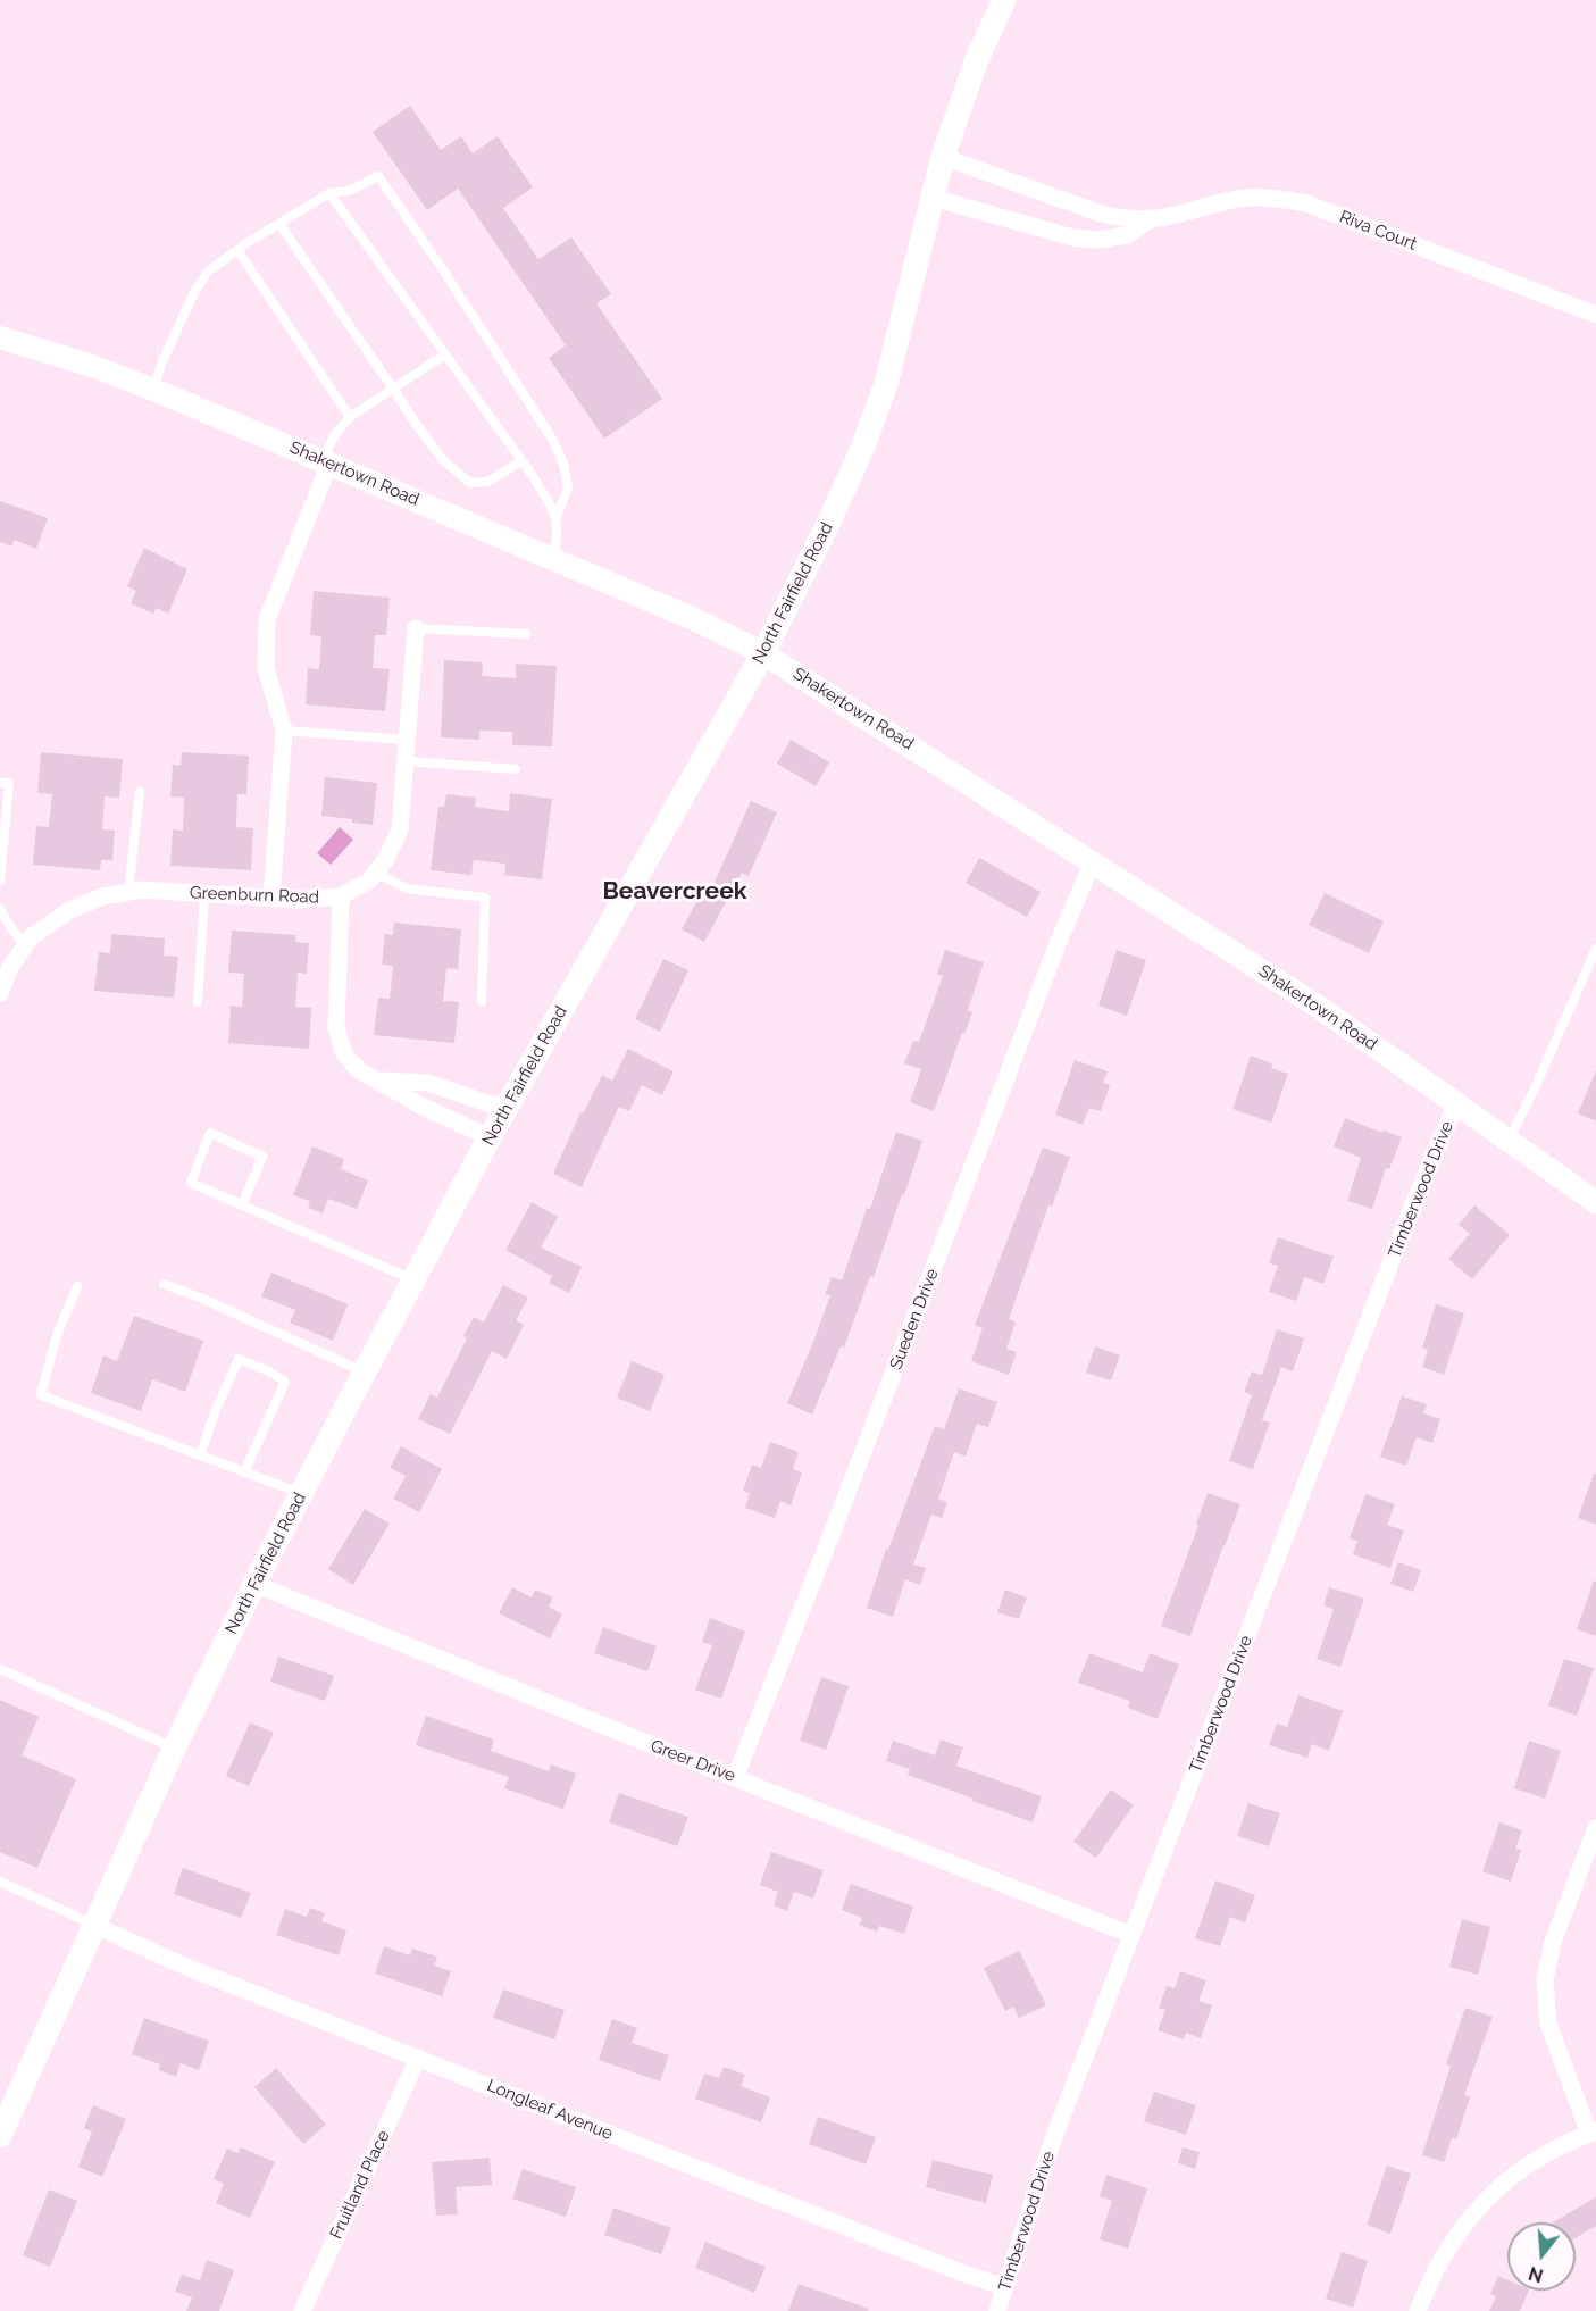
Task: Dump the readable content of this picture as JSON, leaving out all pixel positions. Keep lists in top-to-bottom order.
{
  "streets": {
    "main road": ["North Fairfield Road"],
    "street": [
      "Riva Court",
      "Shakertown Road",
      "Greenburn Road",
      "Timberwood Drive",
      "Sueden Drive",
      "Greer Drive",
      "Longleaf Avenue",
      "Fruitland Place"
    ]
  },
  "crossings": [
    ["Riva Court", "North Fairfield Road"],
    ["Shakertown Road", "North Fairfield Road"],
    ["Shakertown Road", "Timberwood Drive"],
    ["Shakertown Road", "Sueden Drive"],
    ["North Fairfield Road", "Greer Drive"],
    ["North Fairfield Road", "Longleaf Avenue"],
    ["Timberwood Drive", "Greer Drive"],
    ["Timberwood Drive", "Longleaf Avenue"],
    ["Sueden Drive", "Greer Drive"],
    ["Longleaf Avenue", "Fruitland Place"]
  ],
  "districts": ["Beavercreek"],
  "north": "bottom"
}
